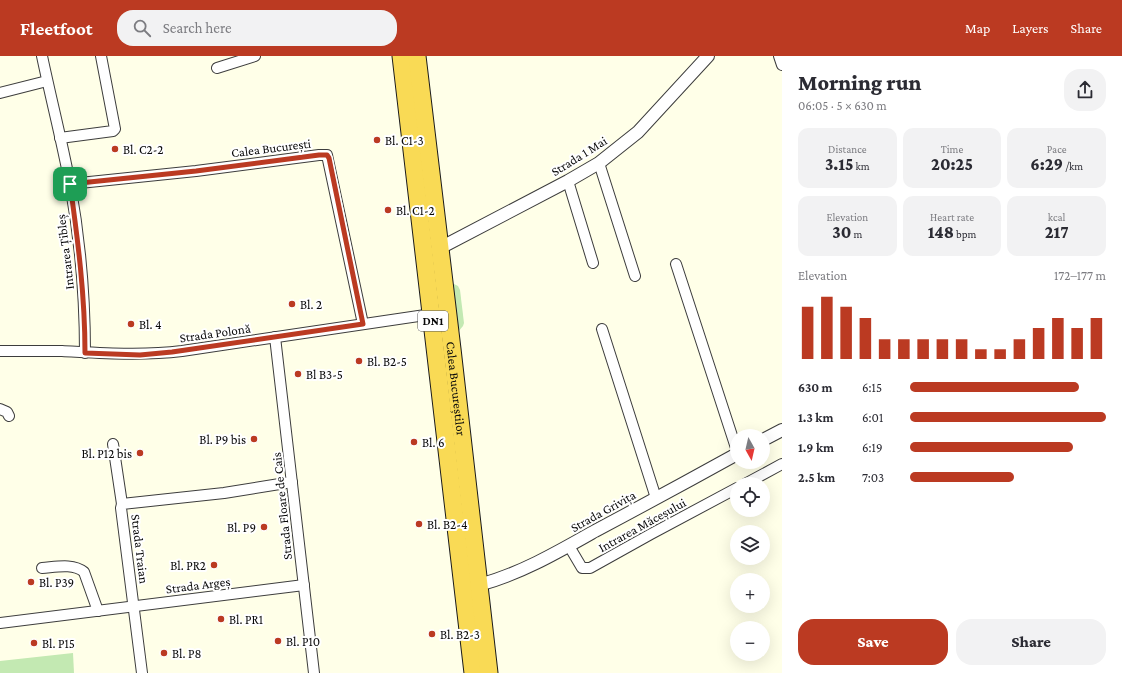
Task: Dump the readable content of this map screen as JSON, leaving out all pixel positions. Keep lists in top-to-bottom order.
{
  "streets": {
    "highway": ["DN1", "Calea Bucureștilor"],
    "street": [
      "Calea București",
      "Strada 1 Mai",
      "Intrarea Țibleș",
      "Strada Polonă",
      "Strada Floare de Cais",
      "Strada Grivița",
      "Intrarea Măceșului",
      "Strada Traian",
      "Strada Argeș"
    ]
  },
  "crossings": [
    ["Calea București", "Intrarea Țibleș"],
    ["Calea București", "Strada Polonă"],
    ["Strada 1 Mai", "Calea Bucureștilor"],
    ["Intrarea Țibleș", "Strada Polonă"],
    ["Strada Polonă", "Calea Bucureștilor"],
    ["Strada Polonă", "Strada Floare de Cais"],
    ["Calea Bucureștilor", "Strada Grivița"],
    ["Strada Floare de Cais", "Strada Traian"],
    ["Strada Floare de Cais", "Strada Argeș"],
    ["Strada Grivița", "Intrarea Măceșului"],
    ["Strada Traian", "Strada Argeș"]
  ],
  "places": [
    "Bl. C1-3",
    "Bl. C2-2",
    "Bl. C1-2",
    "Bl. 2",
    "Bl. 4",
    "Bl. B2-5",
    "Bl B3-5",
    "Bl. P9 bis",
    "Bl. 6",
    "Bl. P12 bis",
    "Bl. B2-4",
    "Bl. P9",
    "Bl. PR2",
    "Bl. P39",
    "Bl. PR1",
    "Bl. B2-3",
    "Bl. P10",
    "Bl. P15",
    "Bl. P8"
  ],
  "north": "bottom",
  "page": {
    "header": "Fleetfoot",
    "search": "Search here",
    "nav": ["Map", "Layers", "Share"],
    "heading": ["Morning run", "06:05 · 5 × 630 m"],
    "stats": [
      ["Distance", "3.15 km"],
      ["Time", "20:25"],
      ["Pace", "6:29 /km"],
      ["Elevation", "30 m"],
      ["Heart rate", "148 bpm"],
      ["kcal", "217"]
    ],
    "chart": ["Elevation", "172–177 m"],
    "list": [
      {
        "name": "630 m",
        "note": "6:15"
      },
      {
        "name": "1.3 km",
        "note": "6:01"
      },
      {
        "name": "1.9 km",
        "note": "6:19"
      },
      {
        "name": "2.5 km",
        "note": "7:03"
      }
    ],
    "map_buttons": ["+", "−"],
    "buttons": ["Save", "Share"]
  }
}
